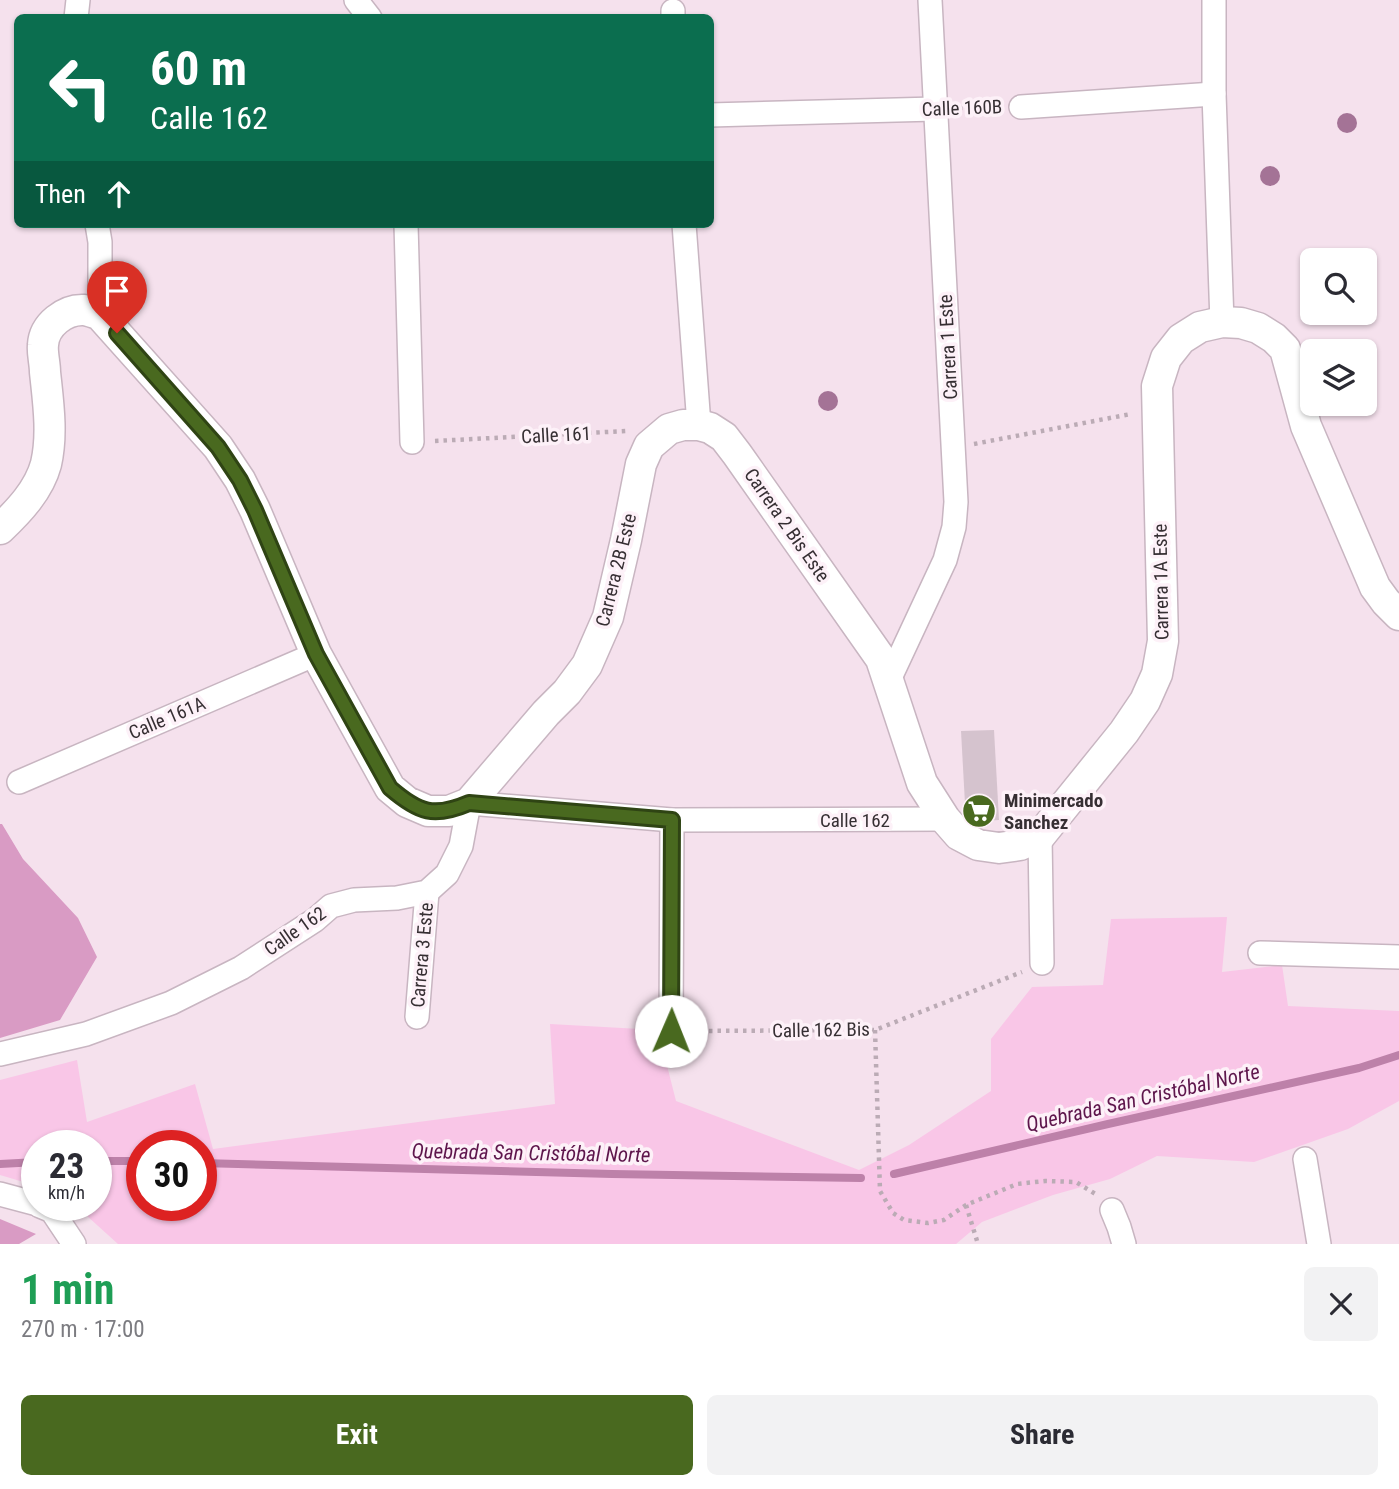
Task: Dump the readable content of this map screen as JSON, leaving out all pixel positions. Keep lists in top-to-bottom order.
{
  "streets": {
    "street": [
      "Calle 160B",
      "Carrera 1 Este",
      "Carrera 2 Bis Este",
      "Carrera 2B Este",
      "Carrera 1A Este",
      "Calle 161A",
      "Calle 162",
      "Carrera 3 Este"
    ],
    "path": ["Calle 161", "Calle 162 Bis"]
  },
  "crossings": [
    ["Calle 160B", "Carrera 1 Este"],
    ["Carrera 1 Este", "Carrera 2 Bis Este"],
    ["Calle 161", "Carrera 2B Este"],
    ["Carrera 2 Bis Este", "Calle 162"],
    ["Carrera 2B Este", "Calle 162"],
    ["Calle 162", "Carrera 3 Este"]
  ],
  "water": ["Quebrada San Cristóbal Norte"],
  "places": {
    "supermarket": ["Minimercado Sanchez"]
  },
  "page": {
    "turn": ["60 m", "Calle 162"],
    "then": "Then",
    "speed": "23 km/h",
    "limit": "30",
    "heading": ["1 min", "270 m · 17:00"],
    "buttons": ["Exit", "Share"]
  }
}
